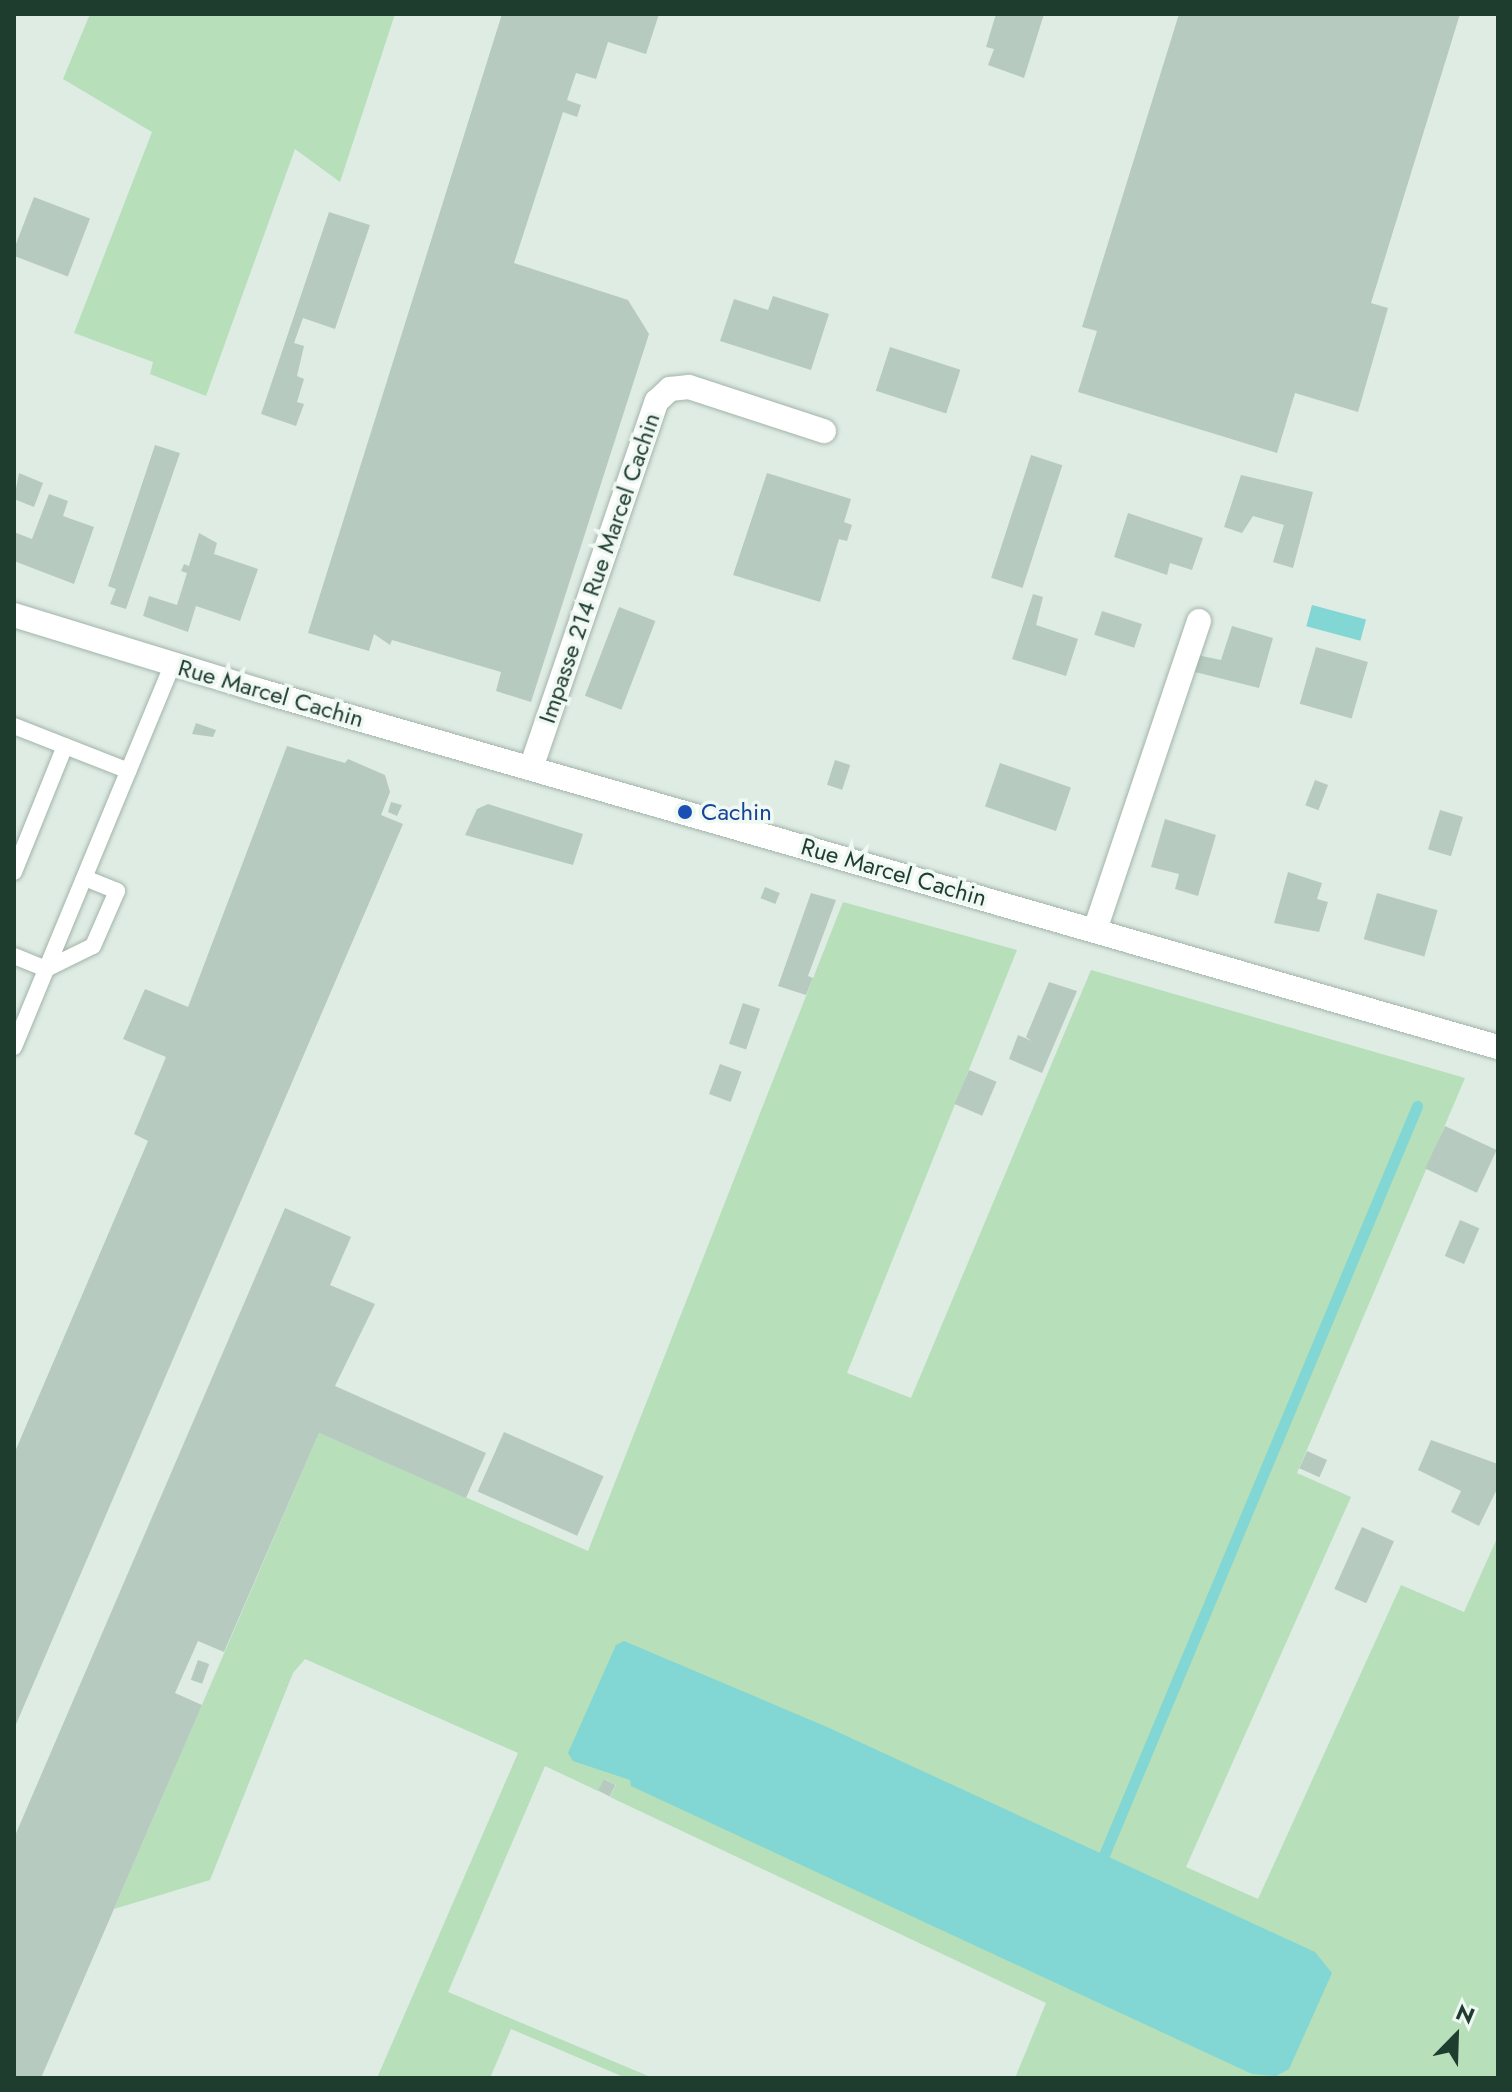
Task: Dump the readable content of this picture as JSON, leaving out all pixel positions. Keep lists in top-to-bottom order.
{
  "streets": {
    "street": ["Impasse 214 Rue Marcel Cachin", "Rue Marcel Cachin"]
  },
  "crossings": [
    ["Impasse 214 Rue Marcel Cachin", "Rue Marcel Cachin"]
  ],
  "places": ["Cachin"],
  "north": "top right"
}
